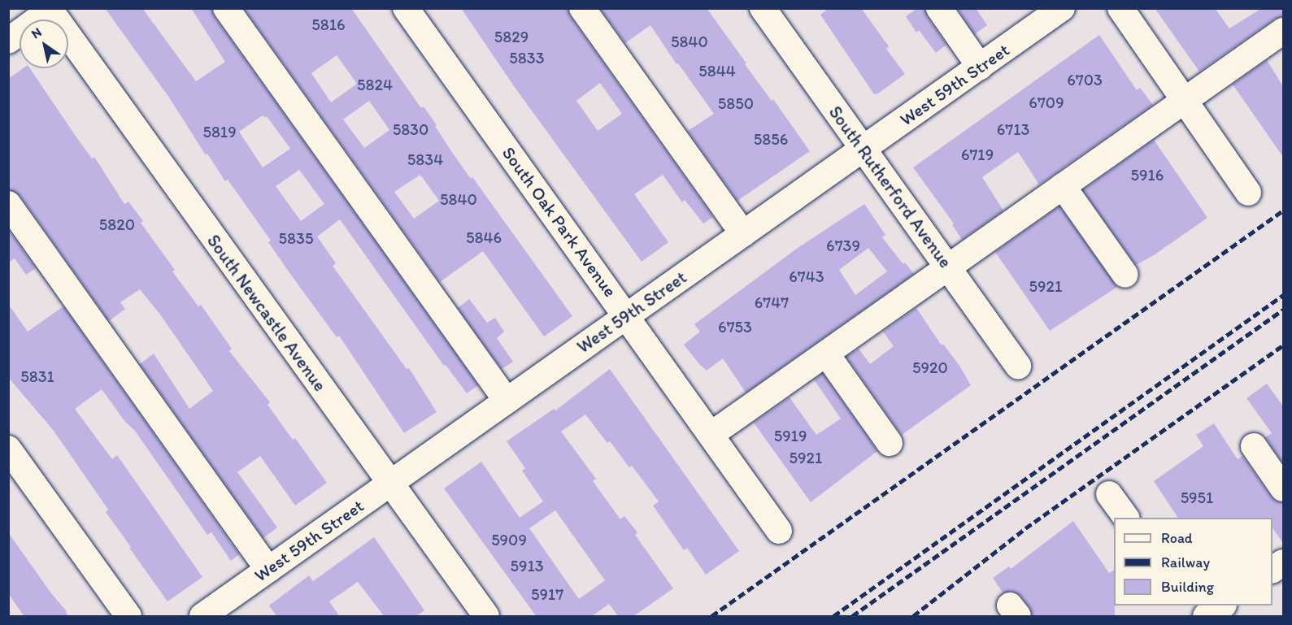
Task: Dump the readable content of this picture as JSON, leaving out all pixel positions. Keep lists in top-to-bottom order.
{
  "streets": {
    "street": [
      "West 59th Street",
      "South Rutherford Avenue",
      "South Oak Park Avenue",
      "South Newcastle Avenue"
    ]
  },
  "crossings": [
    ["West 59th Street", "South Rutherford Avenue"],
    ["West 59th Street", "South Oak Park Avenue"],
    ["West 59th Street", "South Newcastle Avenue"]
  ],
  "house_numbers": [
    "5816",
    "5829",
    "5840",
    "5833",
    "5844",
    "6703",
    "5824",
    "6709",
    "5850",
    "5830",
    "6713",
    "5819",
    "5856",
    "6719",
    "5834",
    "5916",
    "5840",
    "5820",
    "5846",
    "5835",
    "6739",
    "6743",
    "5921",
    "6747",
    "6753",
    "5920",
    "5831",
    "5919",
    "5921",
    "5951",
    "5909",
    "5913",
    "5917"
  ],
  "legend": ["Road", "Railway", "Building"],
  "north": "top left"
}
